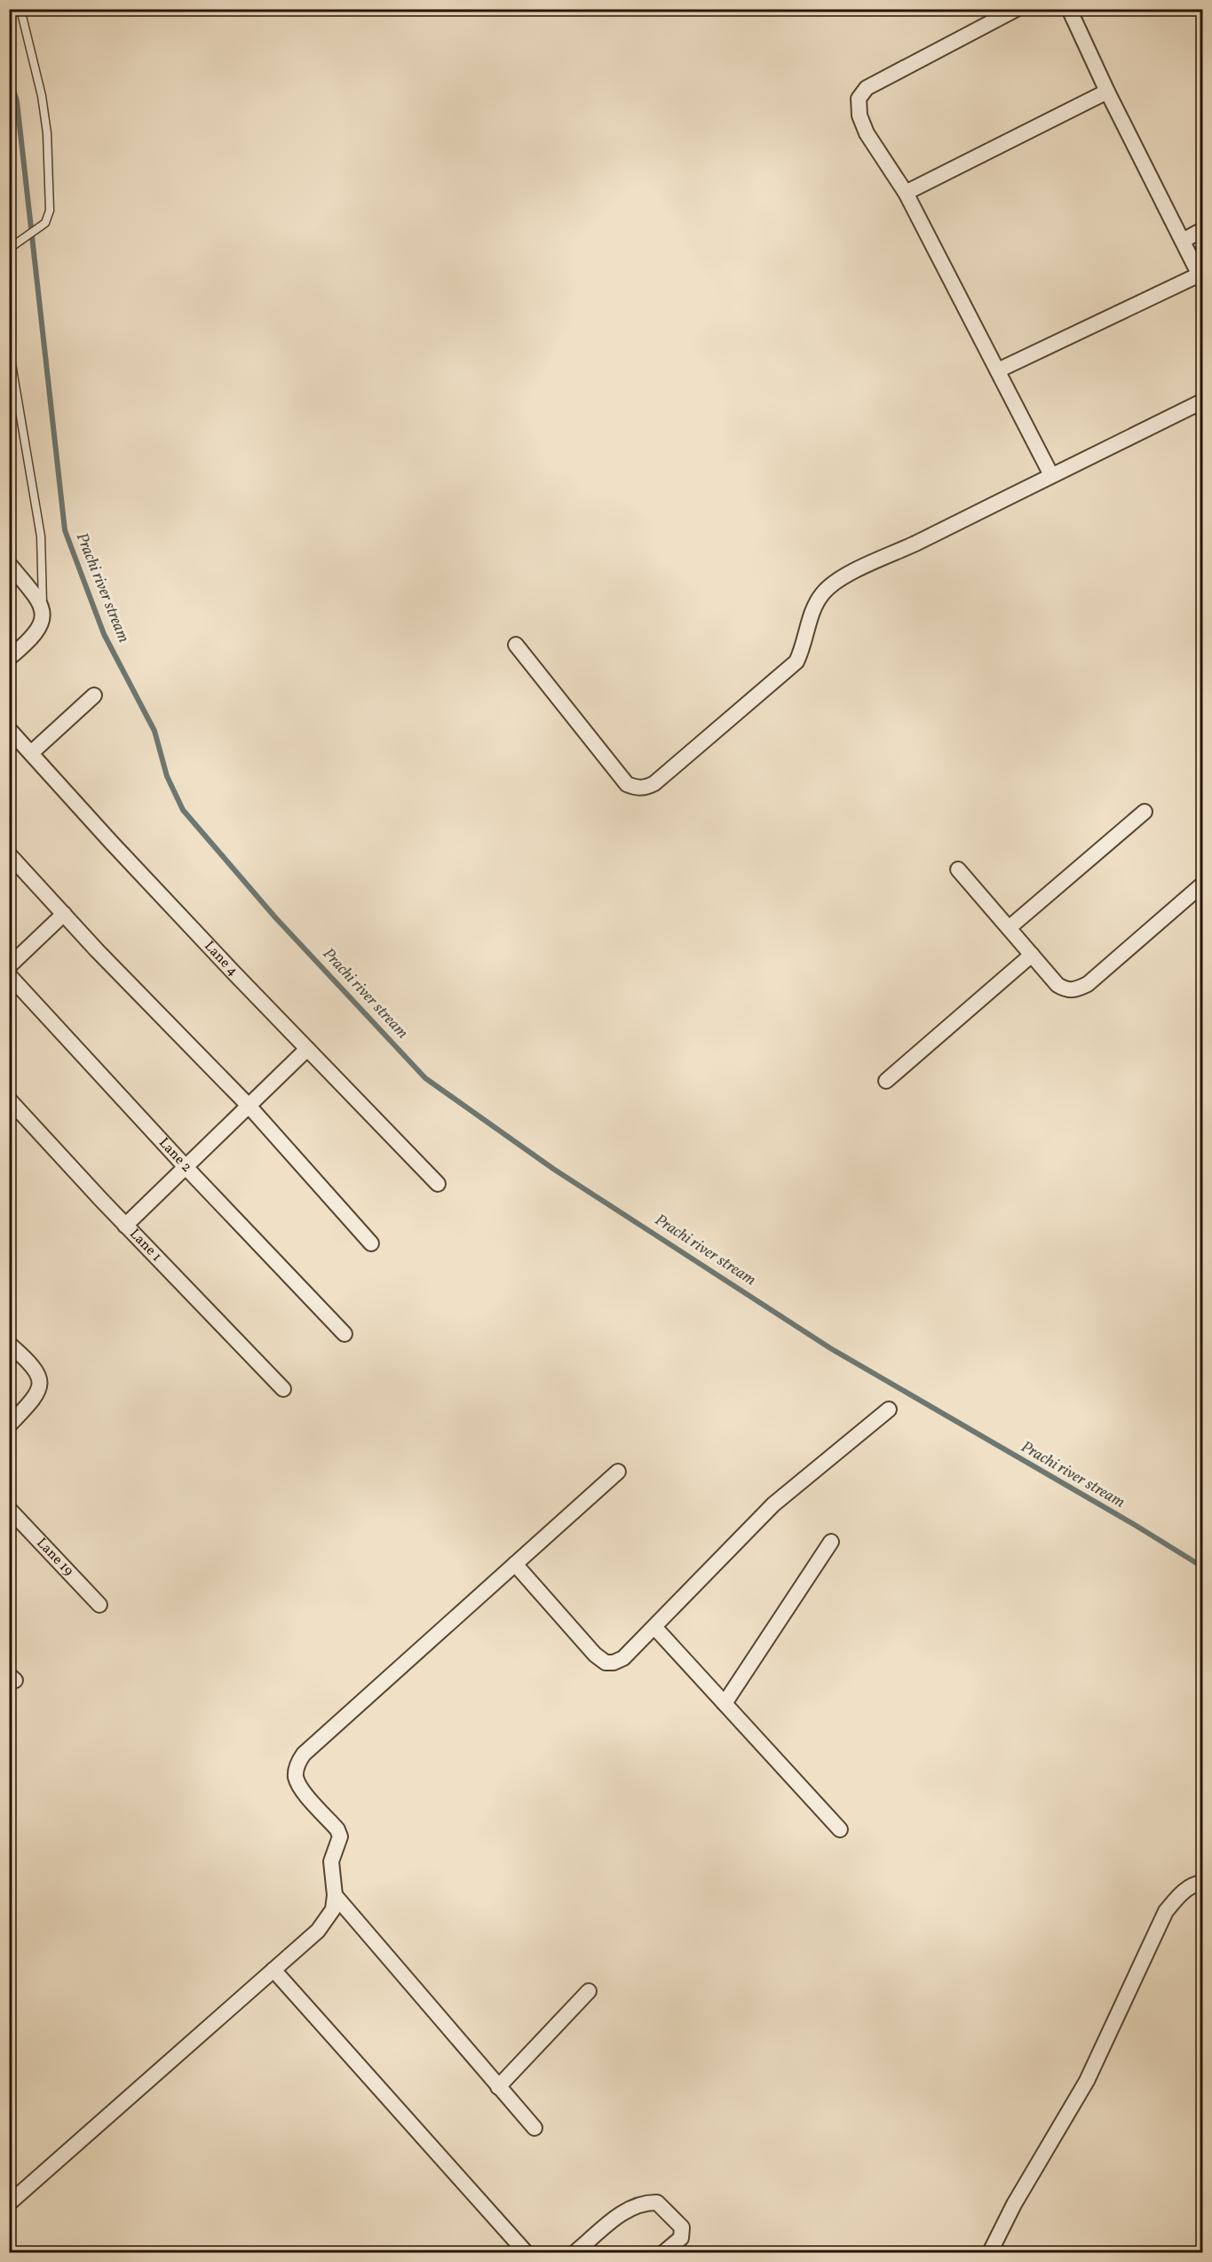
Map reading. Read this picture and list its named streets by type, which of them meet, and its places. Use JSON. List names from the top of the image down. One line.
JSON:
{"streets":{"street":["Lane 4","Lane 2","Lane 1","Lane 19"]},"water":["Prachi river stream"]}
